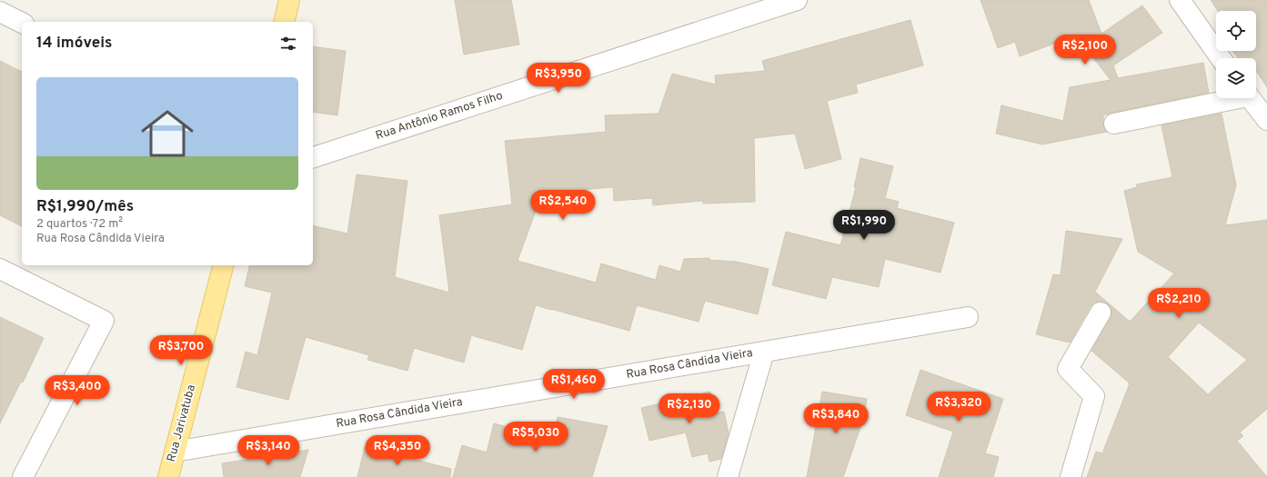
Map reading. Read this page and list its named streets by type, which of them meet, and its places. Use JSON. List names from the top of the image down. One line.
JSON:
{"streets":{"main road":["Rua Jarivatuba"],"street":["Rua Antônio Ramos Filho","Rua Rosa Cândida Vieira"]},"crossings":[["Rua Rosa Cândida Vieira","Rua Jarivatuba"]],"page":{"heading":"14 imóveis","price":["R$2,100","R$3,950","R$2,540","R$1,990","R$2,210","R$3,700","R$1,460","R$3,400","R$3,320","R$2,130","R$3,840","R$5,030","R$3,140","R$4,350"],"list":[{"name":"R$1,990/mês","note":"2 quartos · 72 m² · Rua Rosa Cândida Vieira"}]}}
